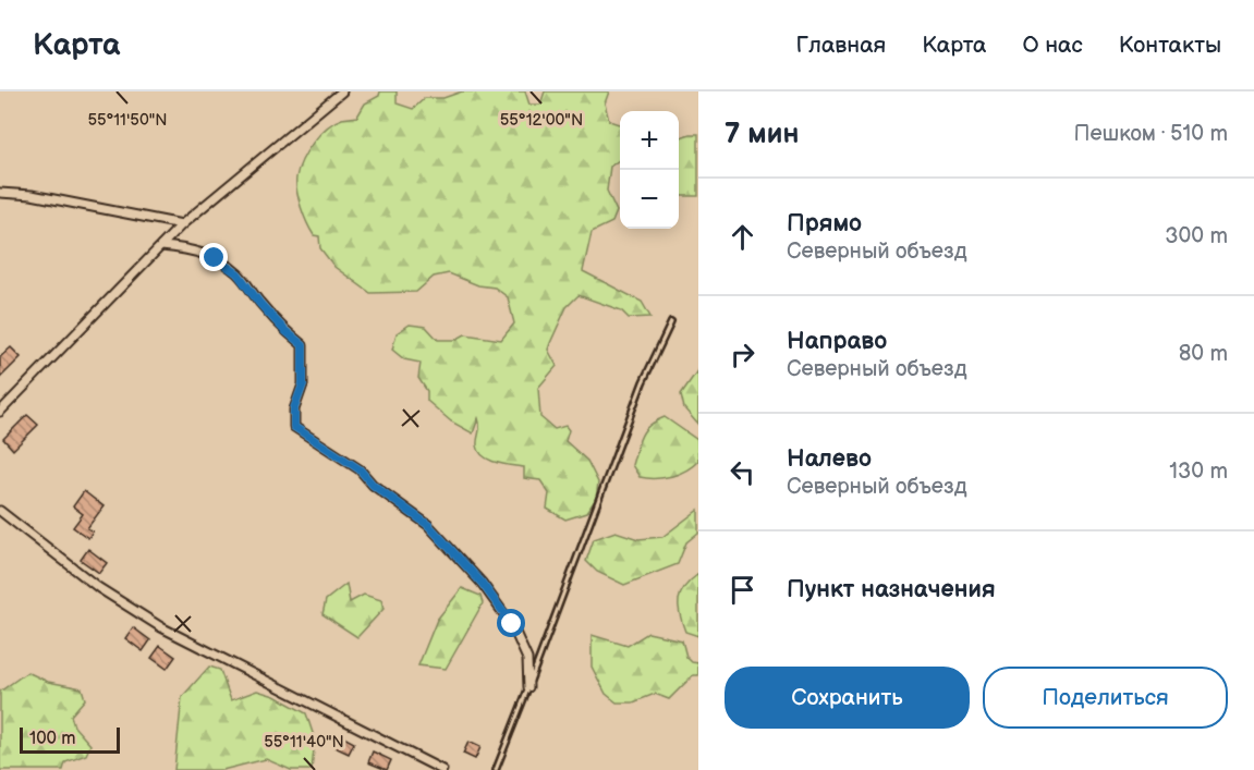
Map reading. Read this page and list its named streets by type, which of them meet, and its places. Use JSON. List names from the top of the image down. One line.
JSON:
{"scale_bar":"100 m","page":{"header":"Карта","nav":["Главная","Карта","О нас","Контакты"],"heading":["7 мин","Пешком · 510 m"],"map_buttons":["+","−"],"list":[["Прямо","Северный объезд","300 m"],["Направо","Северный объезд","80 m"],["Налево","Северный объезд","130 m"],"Пункт назначения"],"buttons":["Сохранить","Поделиться"],"scale":"100 m"},"coordinates":["55°11'50\"N","55°12'00\"N","55°11'40\"N"]}
